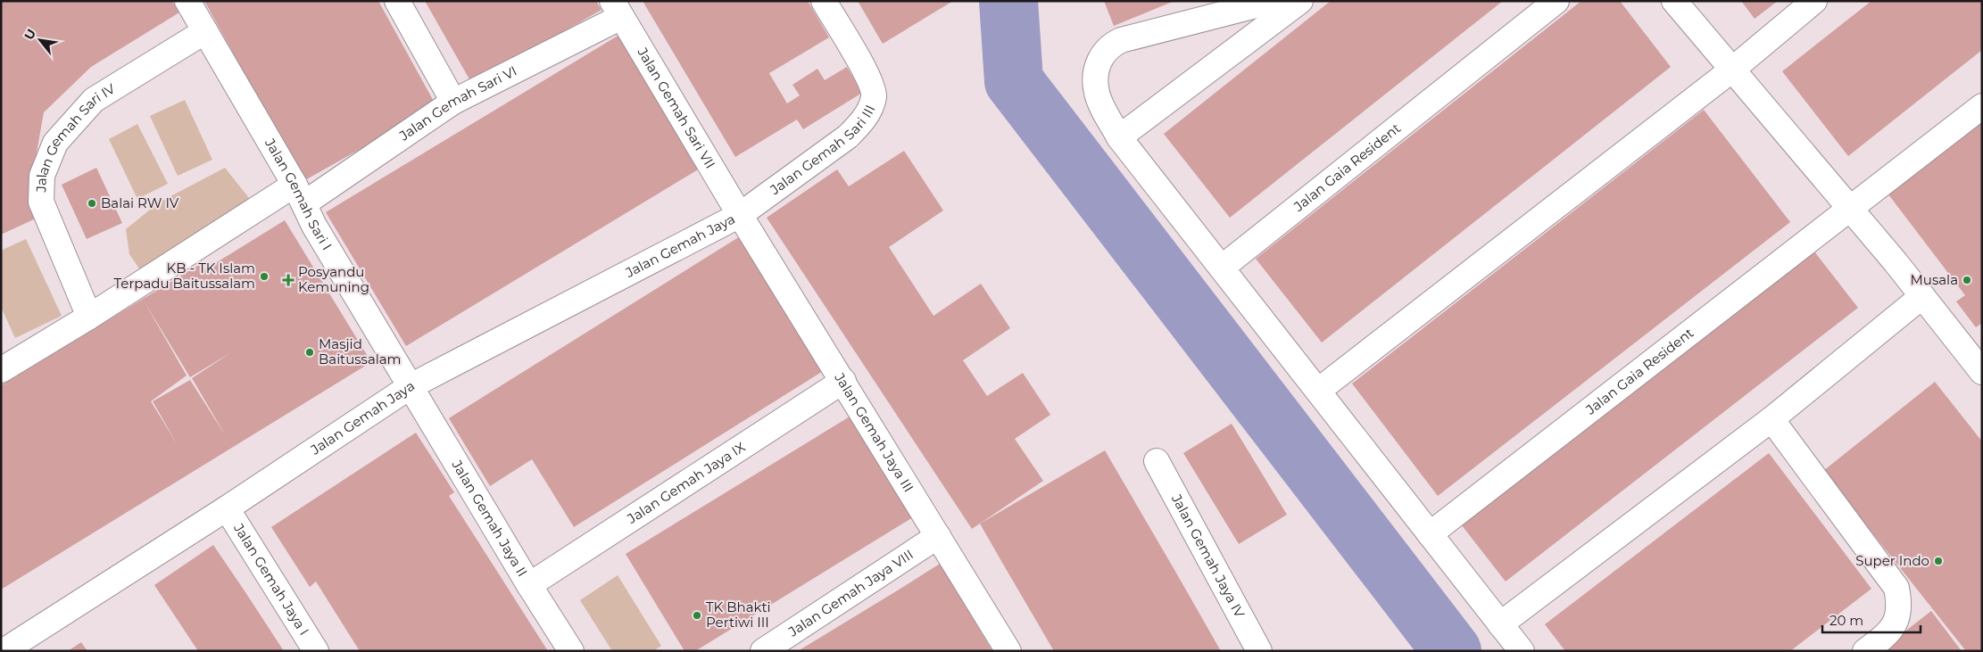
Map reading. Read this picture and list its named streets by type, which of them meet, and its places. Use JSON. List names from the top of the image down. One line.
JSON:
{"streets":{"street":["Jalan Gemah Sari VI","Jalan Gemah Sari VII","Jalan Gemah Sari IV","Jalan Gemah Sari III","Jalan Gaia Resident","Jalan Gemah Sari I","Jalan Gemah Jaya","Jalan Gemah Jaya III","Jalan Gemah Jaya IX","Jalan Gemah Jaya II","Jalan Gemah Jaya IV","Jalan Gemah Jaya I","Jalan Gemah Jaya VIII"]},"crossings":[["Jalan Gemah Sari VI","Jalan Gemah Sari VII"],["Jalan Gemah Sari VI","Jalan Gemah Sari IV"],["Jalan Gemah Sari VI","Jalan Gemah Sari I"],["Jalan Gemah Sari VII","Jalan Gemah Sari III"],["Jalan Gemah Sari VII","Jalan Gemah Jaya"],["Jalan Gemah Sari VII","Jalan Gemah Jaya III"],["Jalan Gemah Sari IV","Jalan Gemah Sari I"],["Jalan Gemah Sari III","Jalan Gemah Jaya"],["Jalan Gemah Sari III","Jalan Gemah Jaya III"],["Jalan Gemah Sari I","Jalan Gemah Jaya"],["Jalan Gemah Sari I","Jalan Gemah Jaya II"],["Jalan Gemah Jaya","Jalan Gemah Jaya III"],["Jalan Gemah Jaya","Jalan Gemah Jaya II"],["Jalan Gemah Jaya","Jalan Gemah Jaya I"],["Jalan Gemah Jaya III","Jalan Gemah Jaya IX"],["Jalan Gemah Jaya III","Jalan Gemah Jaya VIII"],["Jalan Gemah Jaya IX","Jalan Gemah Jaya II"]],"places":{"other":["Balai RW IV","KB - TK Islam Terpadu Baitussalam","Musala","Masjid Baitussalam","Super Indo","TK Bhakti Pertiwi III"],"health":["Posyandu Kemuning"]},"scale_bar":"20 m","north":"top left"}
